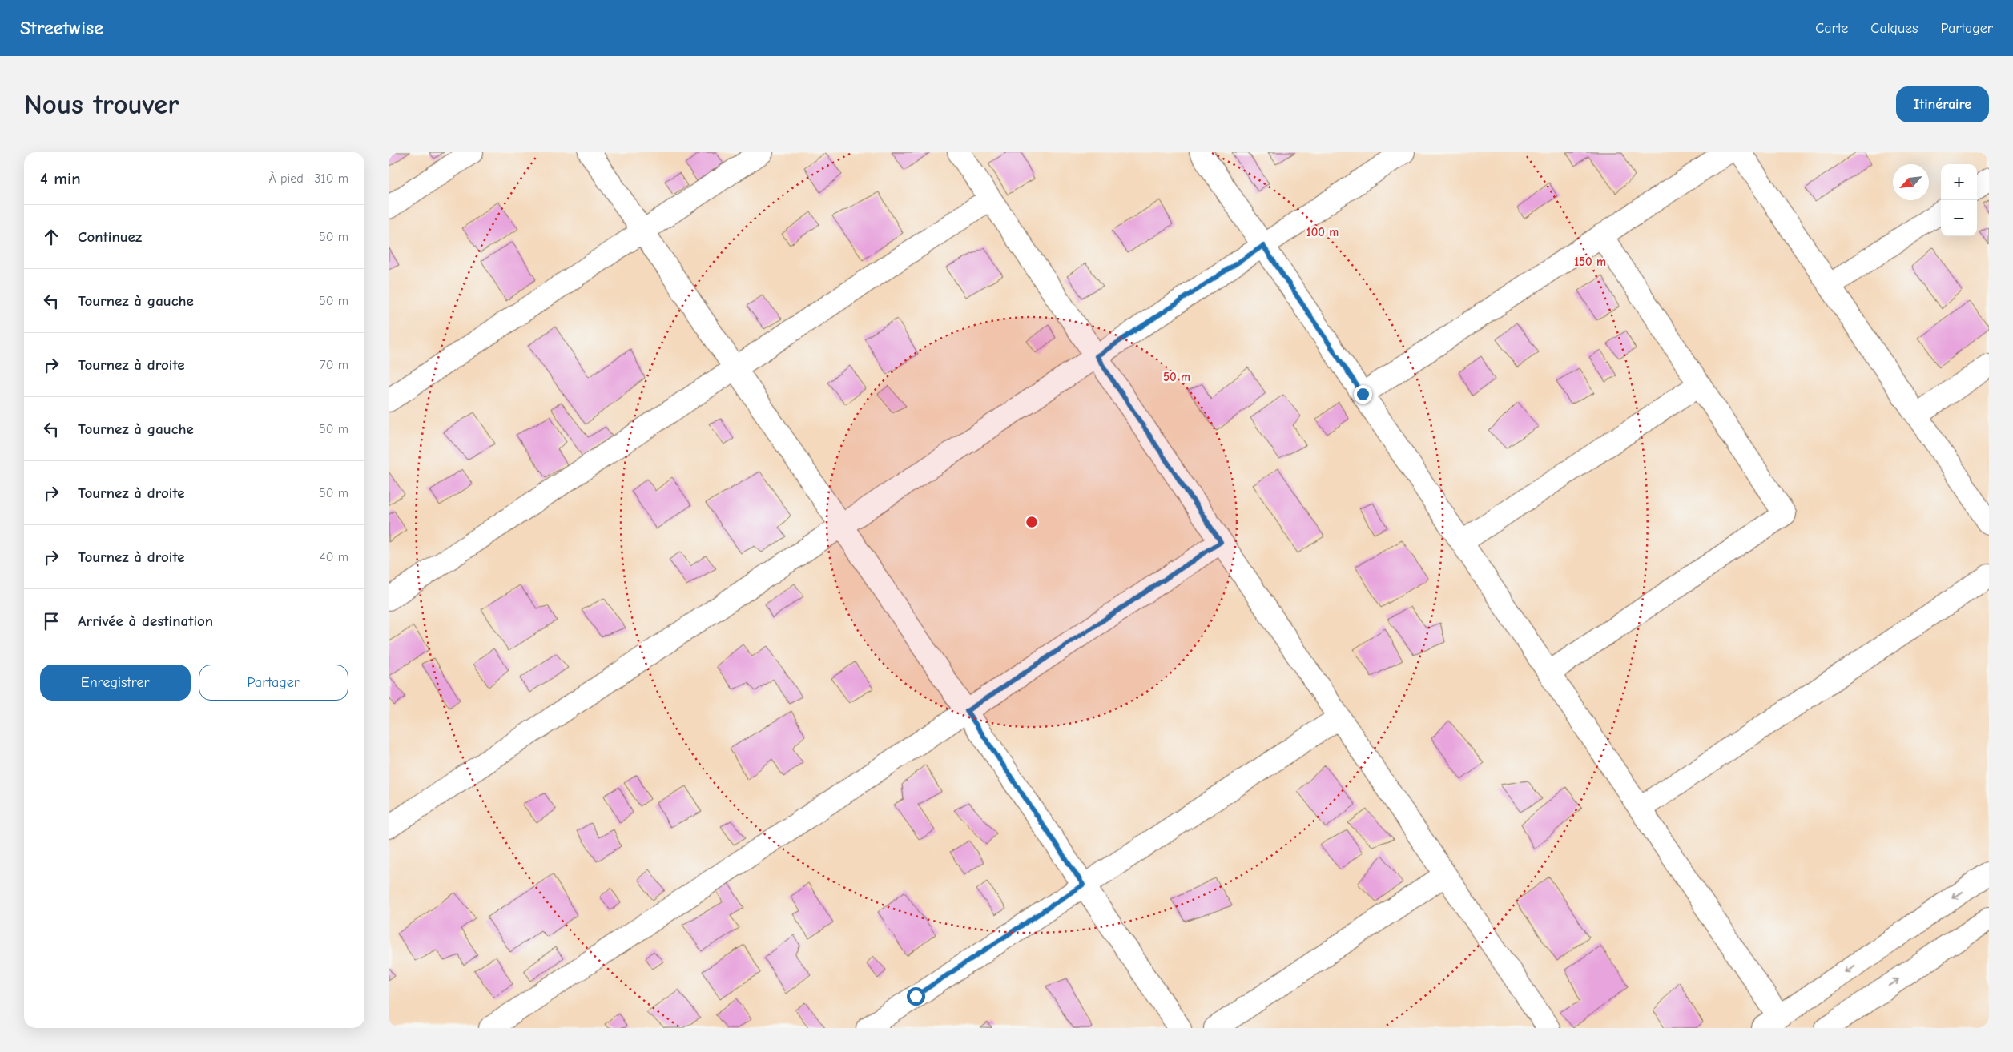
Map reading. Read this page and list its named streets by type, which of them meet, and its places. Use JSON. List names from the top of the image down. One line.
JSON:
{"north":"bottom left","page":{"header":"Streetwise","nav":["Carte","Calques","Partager"],"buttons":["Itinéraire",["Enregistrer","Partager"]],"title":"Nous trouver","heading":["4 min","À pied · 310 m"],"map_buttons":["+","−"],"list":[["Continuez","50 m"],["Tournez à gauche","50 m"],["Tournez à droite","70 m"],["Tournez à gauche","50 m"],["Tournez à droite","50 m"],["Tournez à droite","40 m"],"Arrivée à destination"]},"rings":["100 m","150 m","50 m"]}
